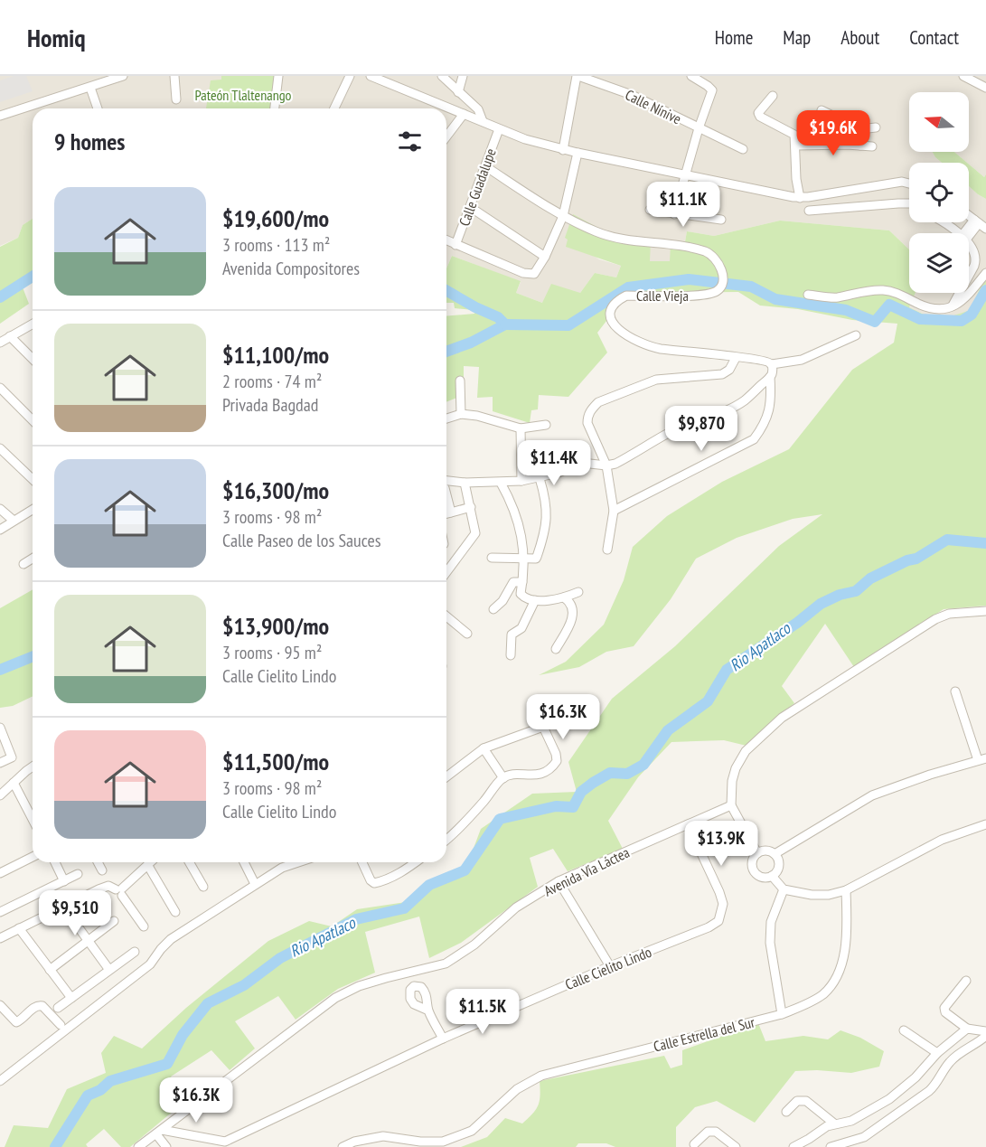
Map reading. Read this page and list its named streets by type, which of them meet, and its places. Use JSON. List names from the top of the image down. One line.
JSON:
{"streets":{"street":["Calle Nínive","Calle Guadalupe","Calle Vieja","Avenida Vía Láctea","Calle Cielito Lindo","Calle Estrella del Sur"]},"crossings":[["Calle Guadalupe","Calle Vieja"],["Avenida Vía Láctea","Calle Cielito Lindo"]],"water":["Rio Apatlaco"],"parks":["Pateón Tlaltenango"],"north":"left","page":{"header":"Homiq","nav":["Home","Map","About","Contact"],"heading":"9 homes","price":["$19.6K","$11.1K","$9,870","$11.4K","$16.3K","$13.9K","$9,510","$11.5K","$16.3K"],"list":[{"name":"$19,600/mo","note":"3 rooms · 113 m² · Avenida Compositores"},{"name":"$11,100/mo","note":"2 rooms · 74 m² · Privada Bagdad"},{"name":"$16,300/mo","note":"3 rooms · 98 m² · Calle Paseo de los Sauces"},{"name":"$13,900/mo","note":"3 rooms · 95 m² · Calle Cielito Lindo"},{"name":"$11,500/mo","note":"3 rooms · 98 m² · Calle Cielito Lindo"}]}}
